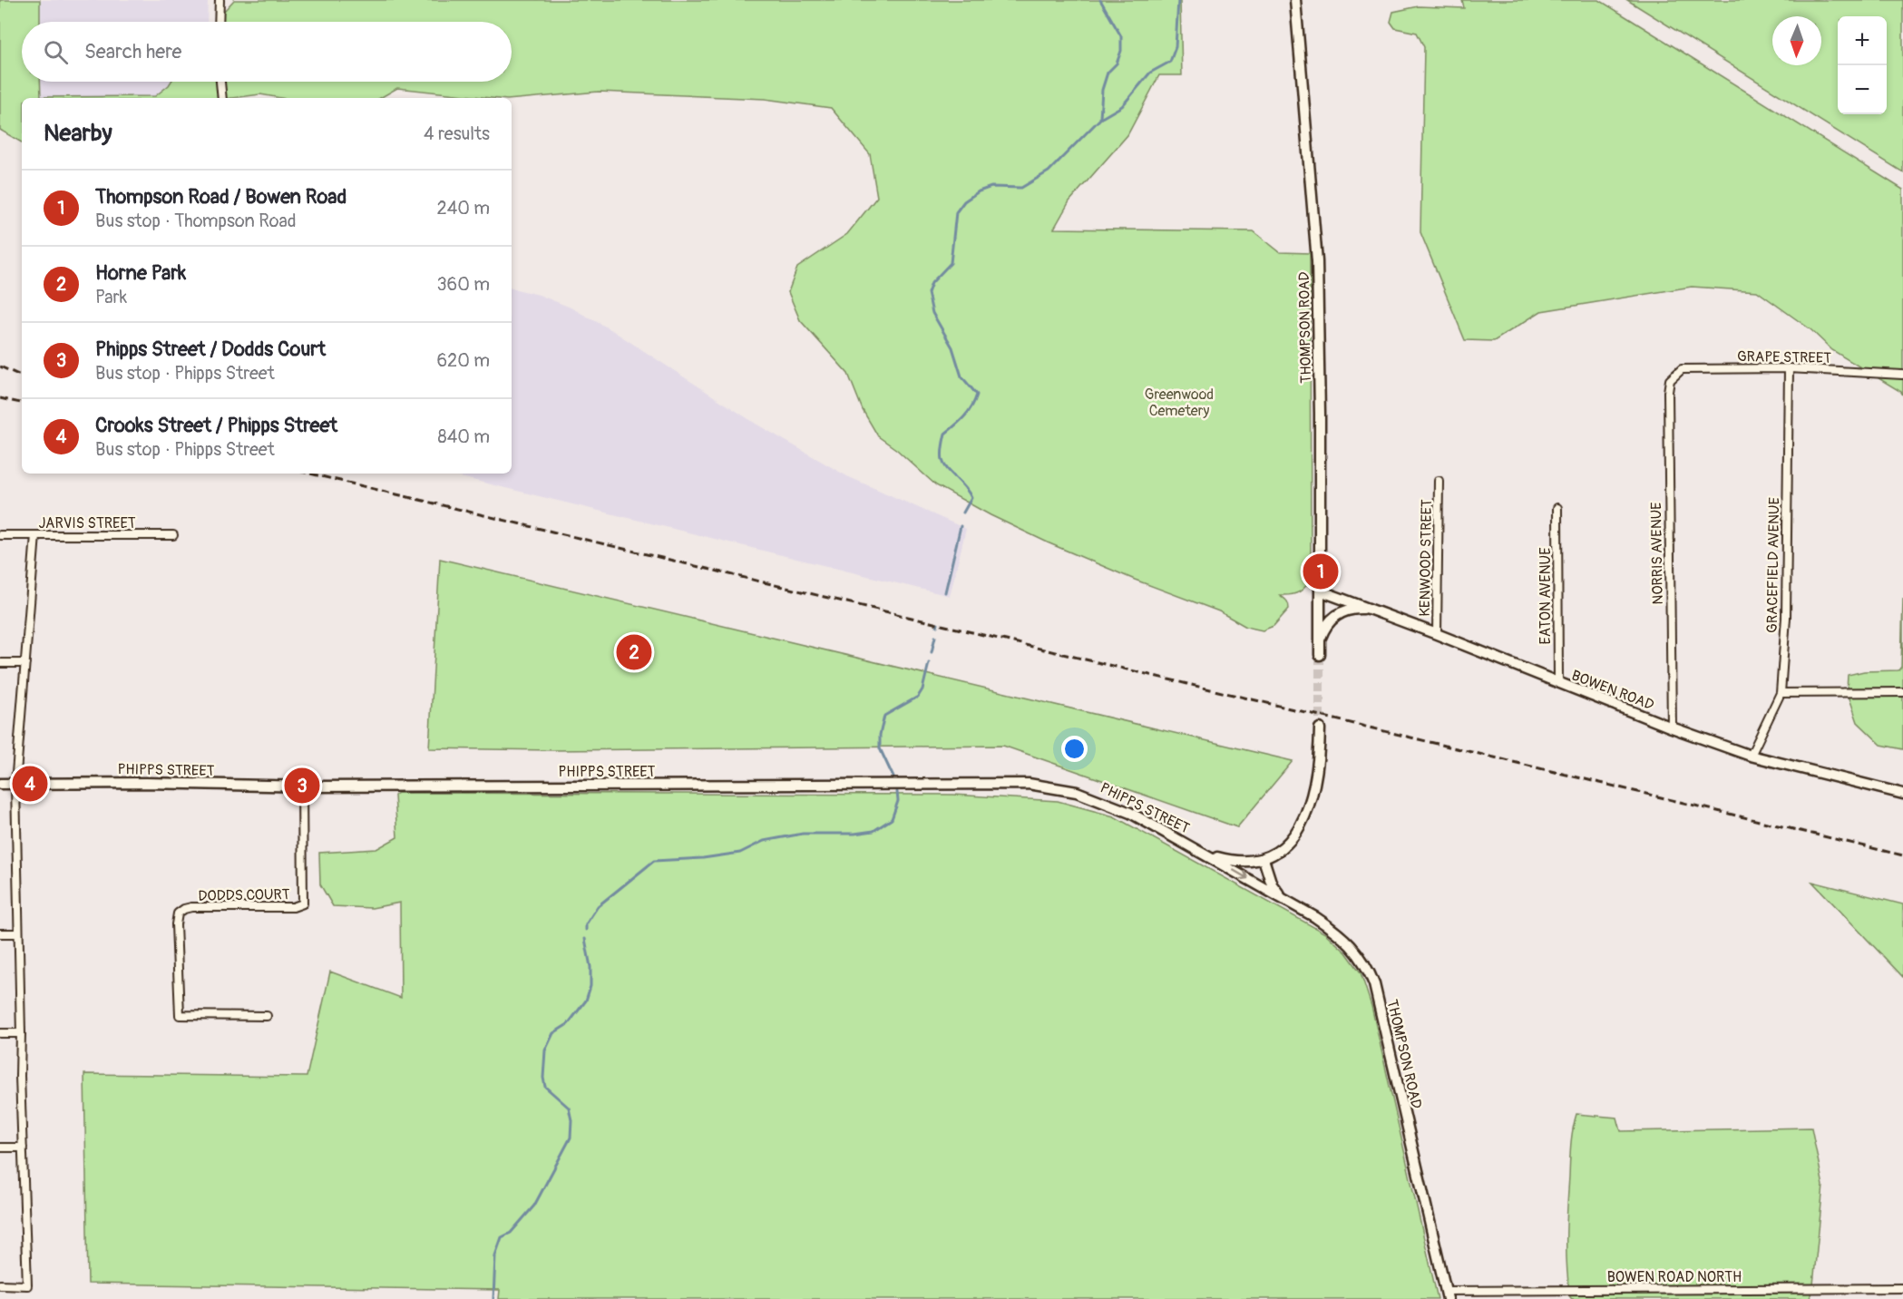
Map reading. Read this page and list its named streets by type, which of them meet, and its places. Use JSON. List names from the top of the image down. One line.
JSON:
{"streets":{"main road":["THOMPSON ROAD","BOWEN ROAD","PHIPPS STREET"],"street":["GRAPE STREET","JARVIS STREET","NORRIS AVENUE","KENWOOD STREET","GRACEFIELD AVENUE","EATON AVENUE","DODDS COURT","BOWEN ROAD NORTH"]},"crossings":[["THOMPSON ROAD","BOWEN ROAD"],["THOMPSON ROAD","BOWEN ROAD NORTH"],["GRAPE STREET","NORRIS AVENUE"],["GRAPE STREET","GRACEFIELD AVENUE"],["NORRIS AVENUE","BOWEN ROAD"],["KENWOOD STREET","BOWEN ROAD"],["GRACEFIELD AVENUE","BOWEN ROAD"],["EATON AVENUE","BOWEN ROAD"],["PHIPPS STREET","DODDS COURT"]],"parks":["Greenwood Cemetery"],"north":"bottom","page":{"map_buttons":["+","−"],"search":"Search here","heading":["Nearby","4 results"],"list":[{"mark":"1","name":"Thompson Road / Bowen Road","note":"Bus stop · Thompson Road","value":"240 m"},{"mark":"2","name":"Horne Park","note":"Park","value":"360 m"},{"mark":"3","name":"Phipps Street / Dodds Court","note":"Bus stop · Phipps Street","value":"620 m"},{"mark":"4","name":"Crooks Street / Phipps Street","note":"Bus stop · Phipps Street","value":"840 m"}],"pins":["1","2","4","3"]}}
